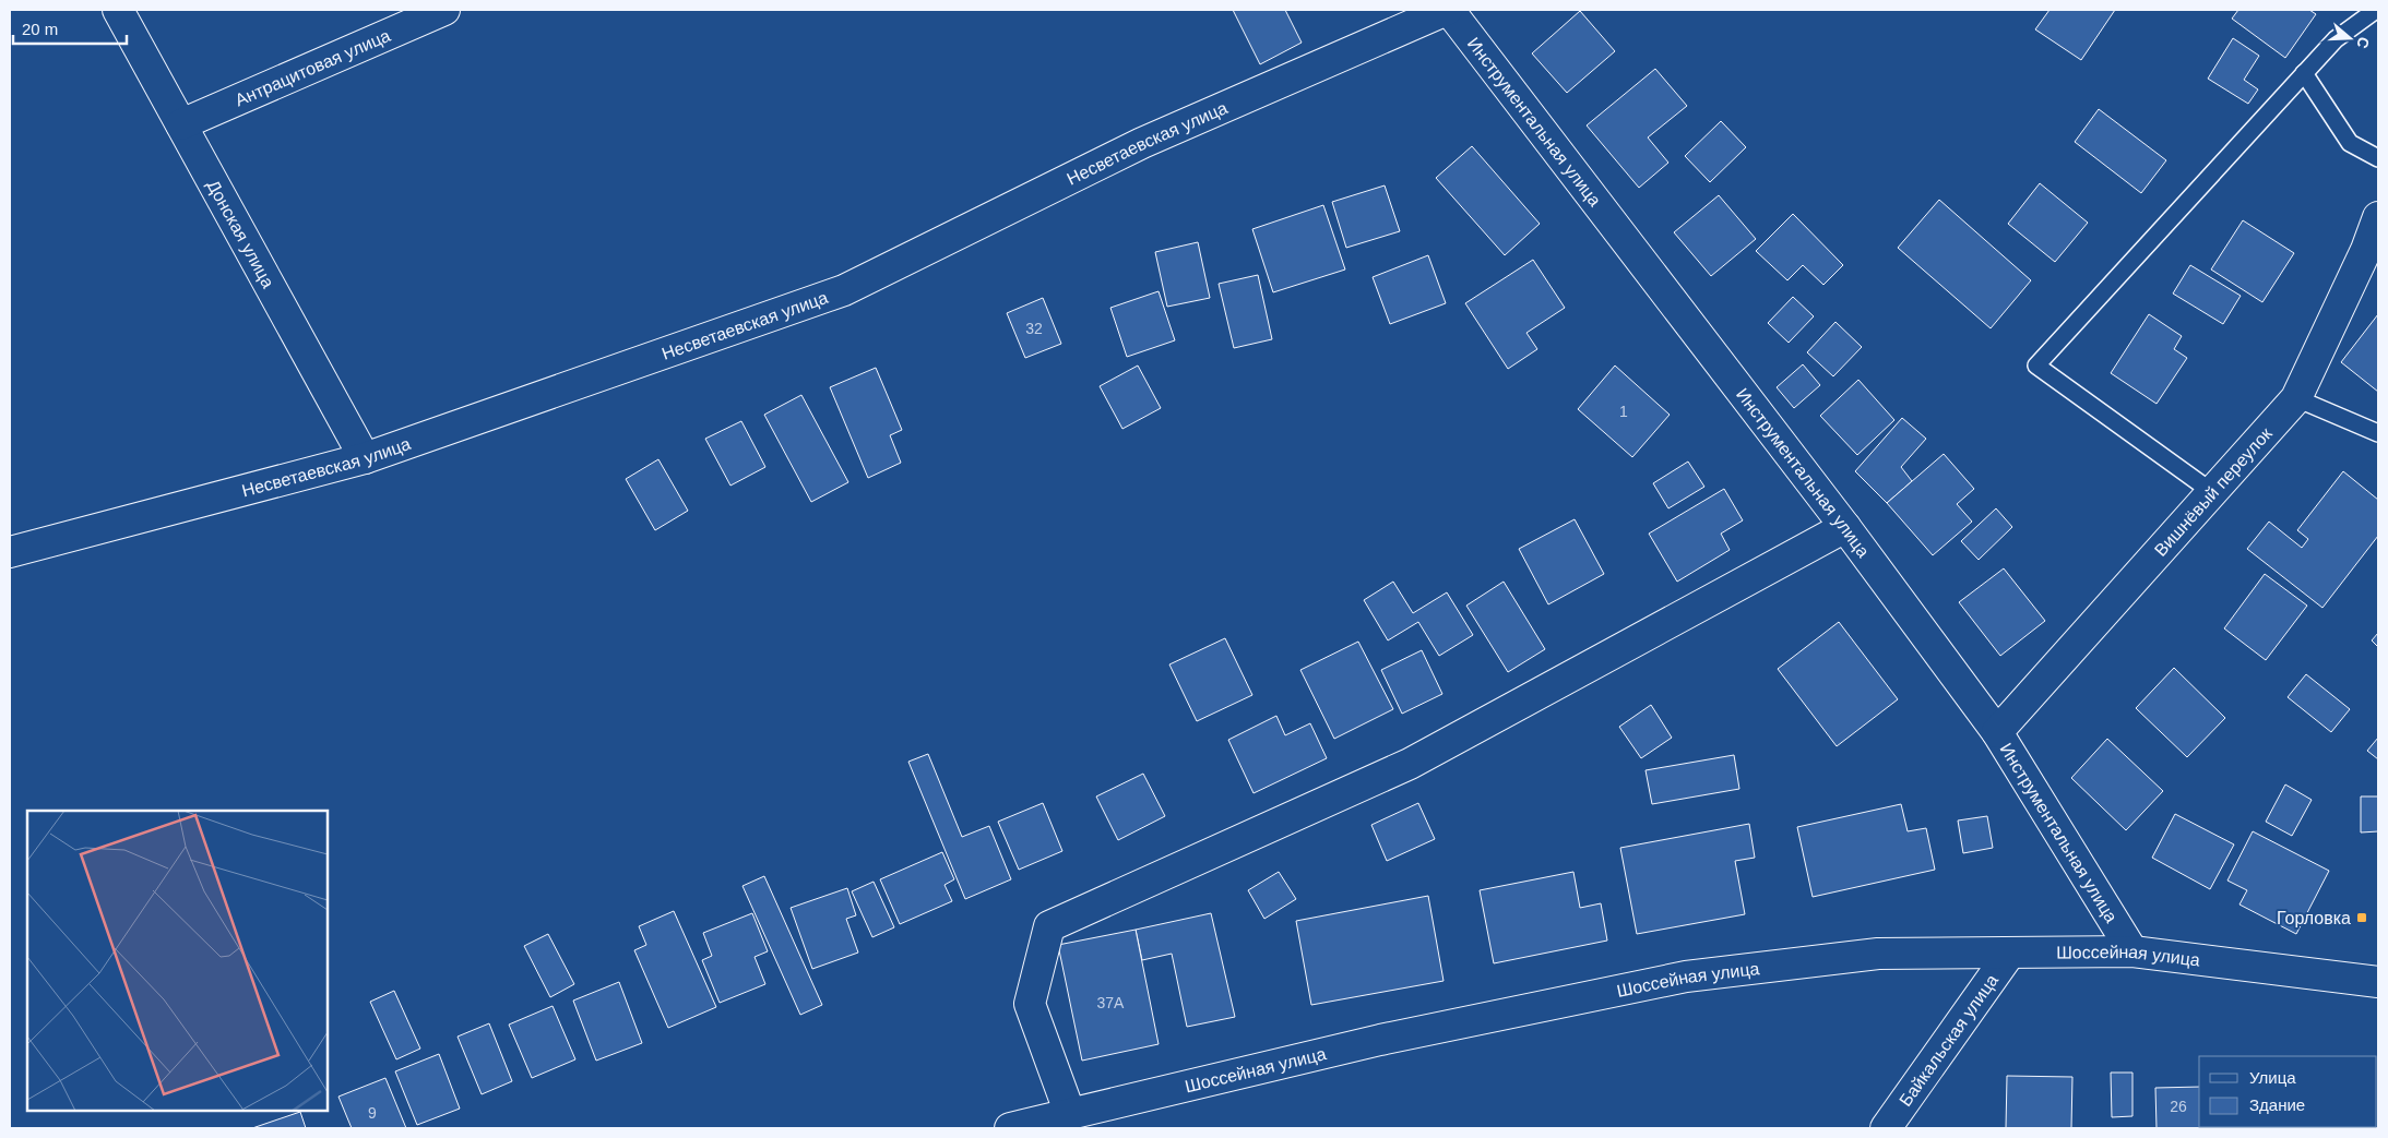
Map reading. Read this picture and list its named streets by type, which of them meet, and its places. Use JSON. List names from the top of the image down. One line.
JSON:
{"streets":{"street":["Антрацитовая улица","Инструментальная улица","Несветаевская улица","Донская улица","Вишнёвый переулок","Шоссейная улица","Байкальская улица"]},"crossings":[["Антрацитовая улица","Донская улица"],["Инструментальная улица","Несветаевская улица"],["Инструментальная улица","Вишнёвый переулок"],["Инструментальная улица","Шоссейная улица"],["Несветаевская улица","Донская улица"],["Шоссейная улица","Байкальская улица"]],"places":{"transit":["Горловка"]},"house_numbers":["32","1","37А","26","9"],"legend":["Улица","Здание"],"scale_bar":"20 m","north":"right"}
